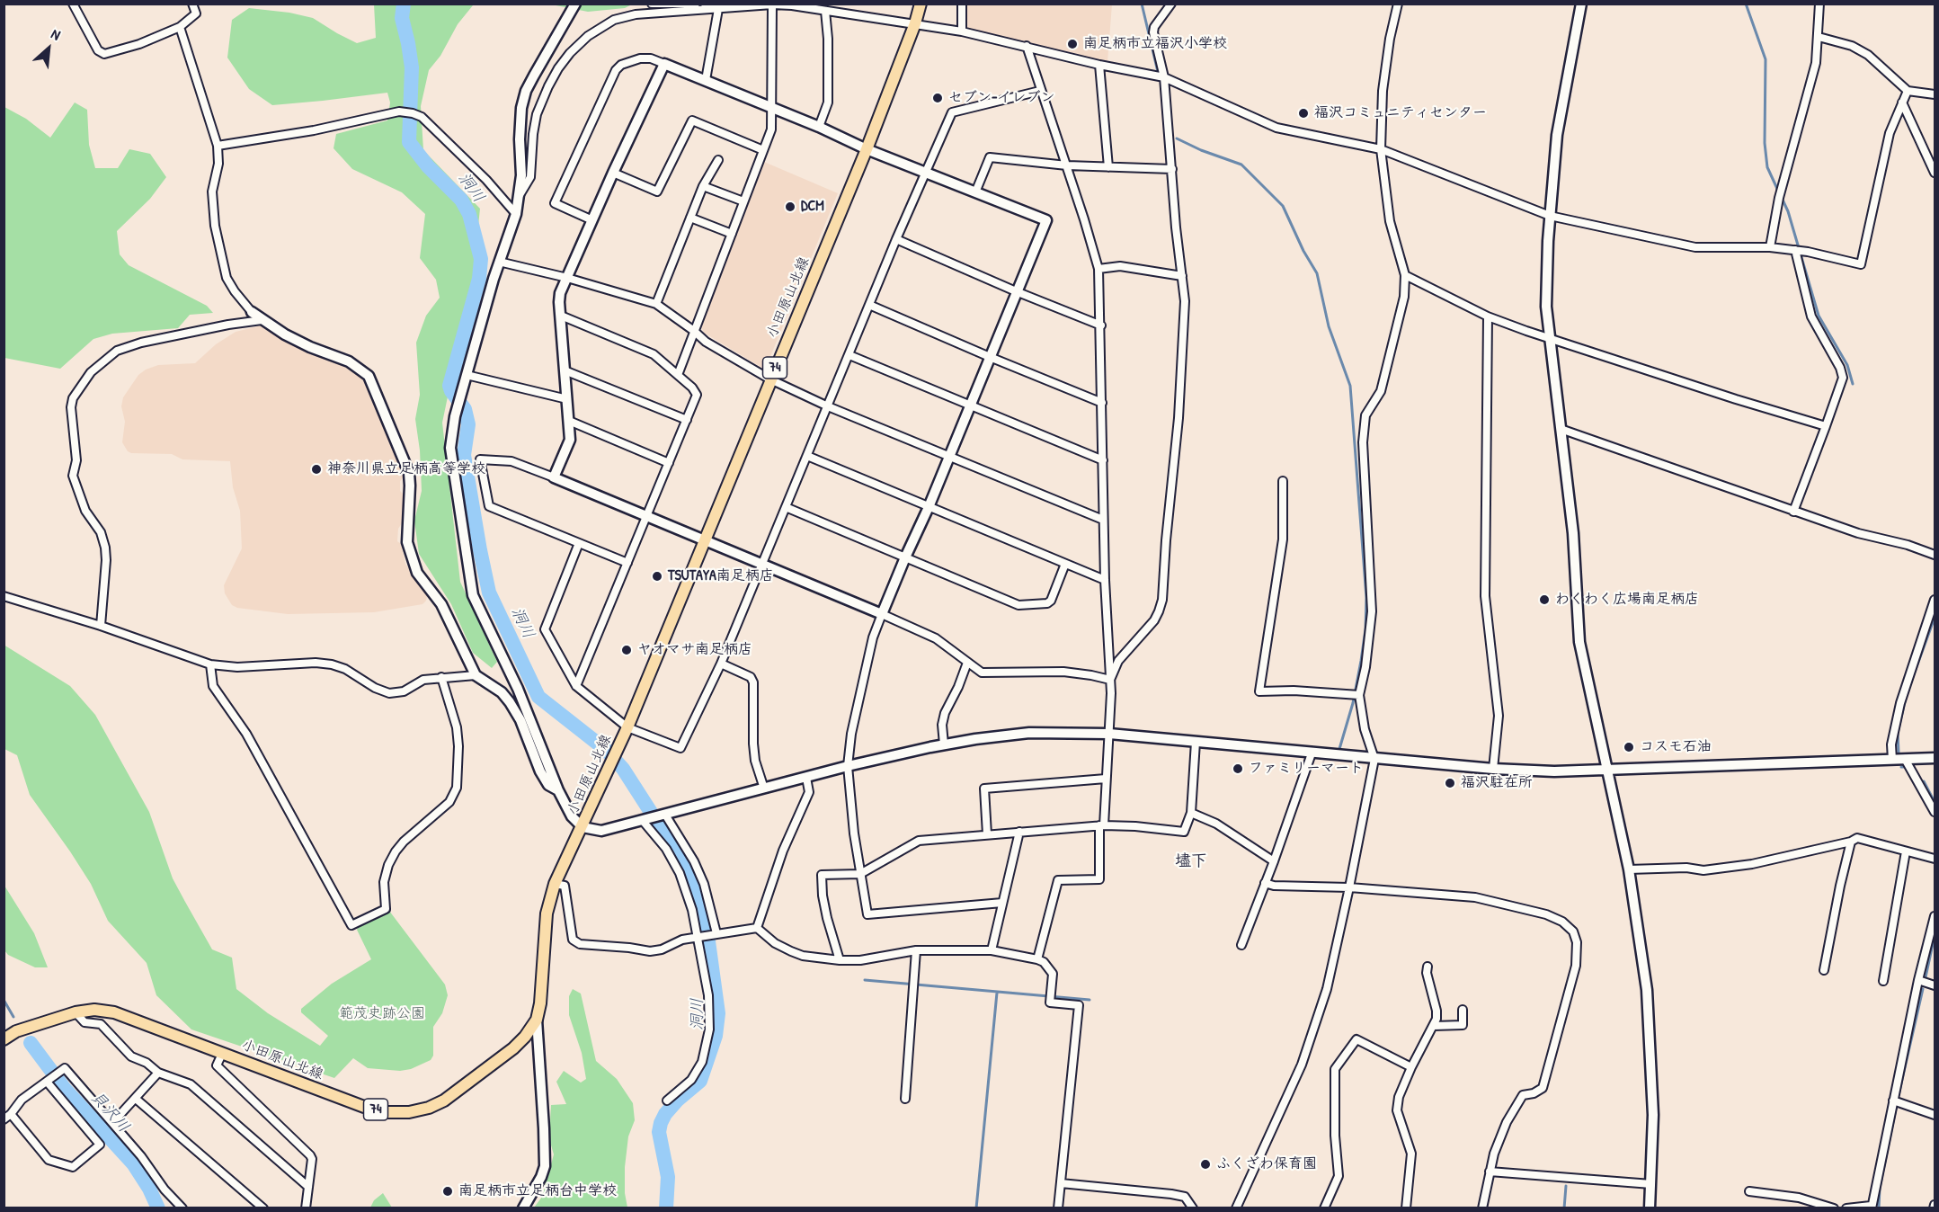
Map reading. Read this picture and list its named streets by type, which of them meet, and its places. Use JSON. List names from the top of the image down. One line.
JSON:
{"streets":{"main road":["小田原山北線","74"]},"districts":["壗下"],"water":["洞川","貝沢川"],"parks":["範茂史跡公園"],"places":["南足柄市立福沢小学校","セブン-イレブン","福沢コミュニティセンター","DCM","神奈川県立足柄高等学校","TSUTAYA南足柄店","わくわく広場南足柄店","ヤオマサ南足柄店","コスモ石油","ファミリーマート","福沢駐在所","ふくざわ保育園","南足柄市立足柄台中学校"],"north":"top right"}
